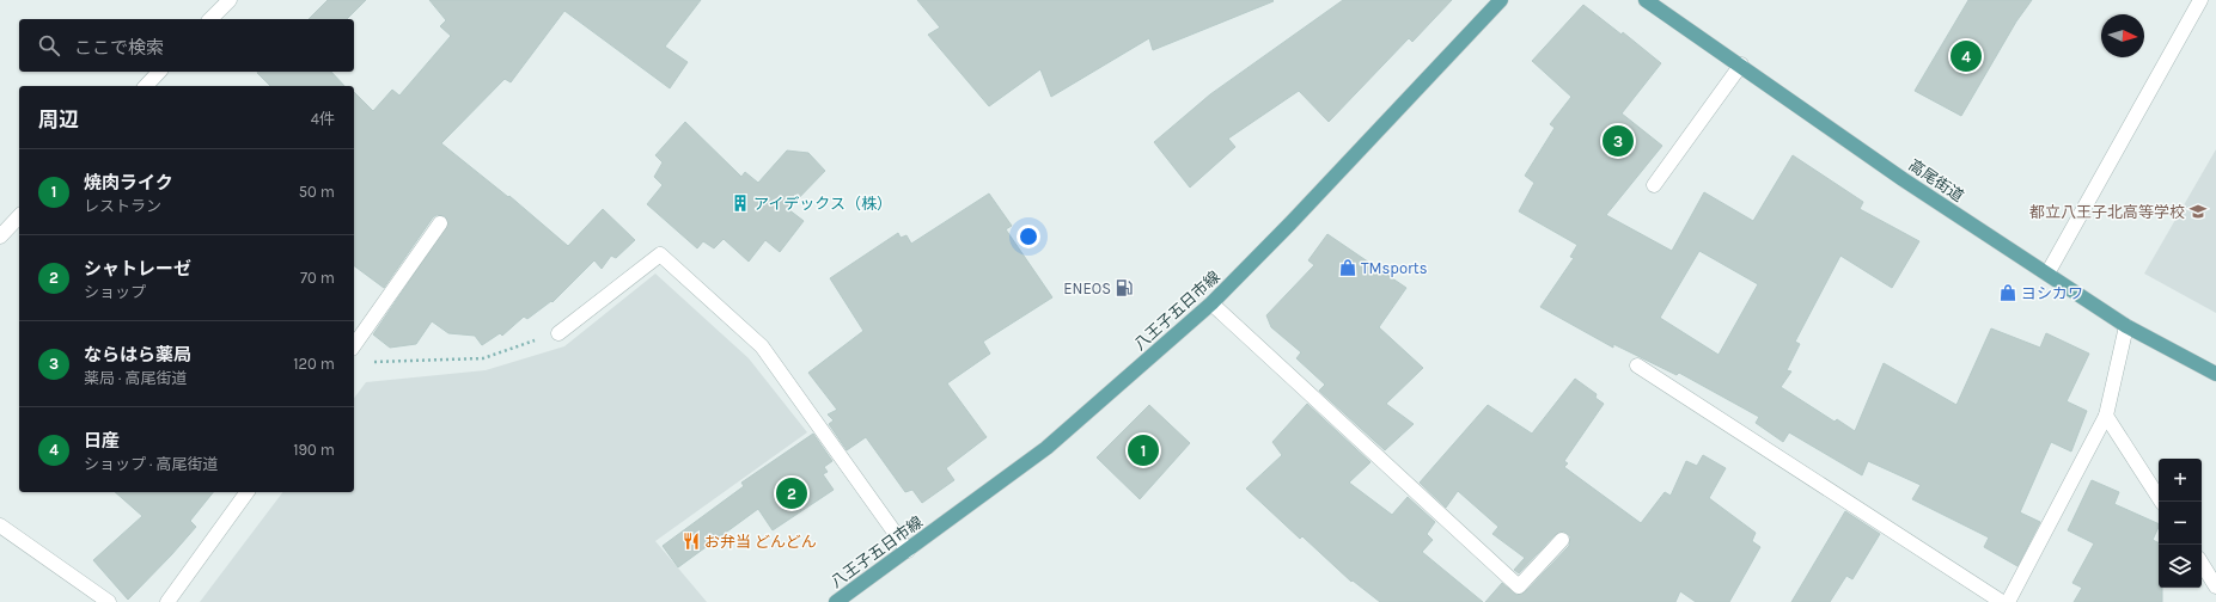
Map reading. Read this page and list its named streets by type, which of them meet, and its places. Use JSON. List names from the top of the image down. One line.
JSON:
{"streets":{"main road":["高尾街道","八王子五日市線"]},"places":{"building":["アイデックス（株）"],"school or university":["都立八王子北高等学校"],"shop":["TMsports","ヨシカワ"],"fuel station":["ENEOS"],"restaurant":["お弁当 どんどん"]},"north":"right","page":{"search":"ここで検索","pins":["4","3","1","2"],"heading":["周辺","4件"],"list":[{"mark":"1","name":"焼肉ライク","note":"レストラン","value":"50 m"},{"mark":"2","name":"シャトレーゼ","note":"ショップ","value":"70 m"},{"mark":"3","name":"ならはら薬局","note":"薬局 · 高尾街道","value":"120 m"},{"mark":"4","name":"日産","note":"ショップ · 高尾街道","value":"190 m"}],"map_buttons":["+","−"]}}
